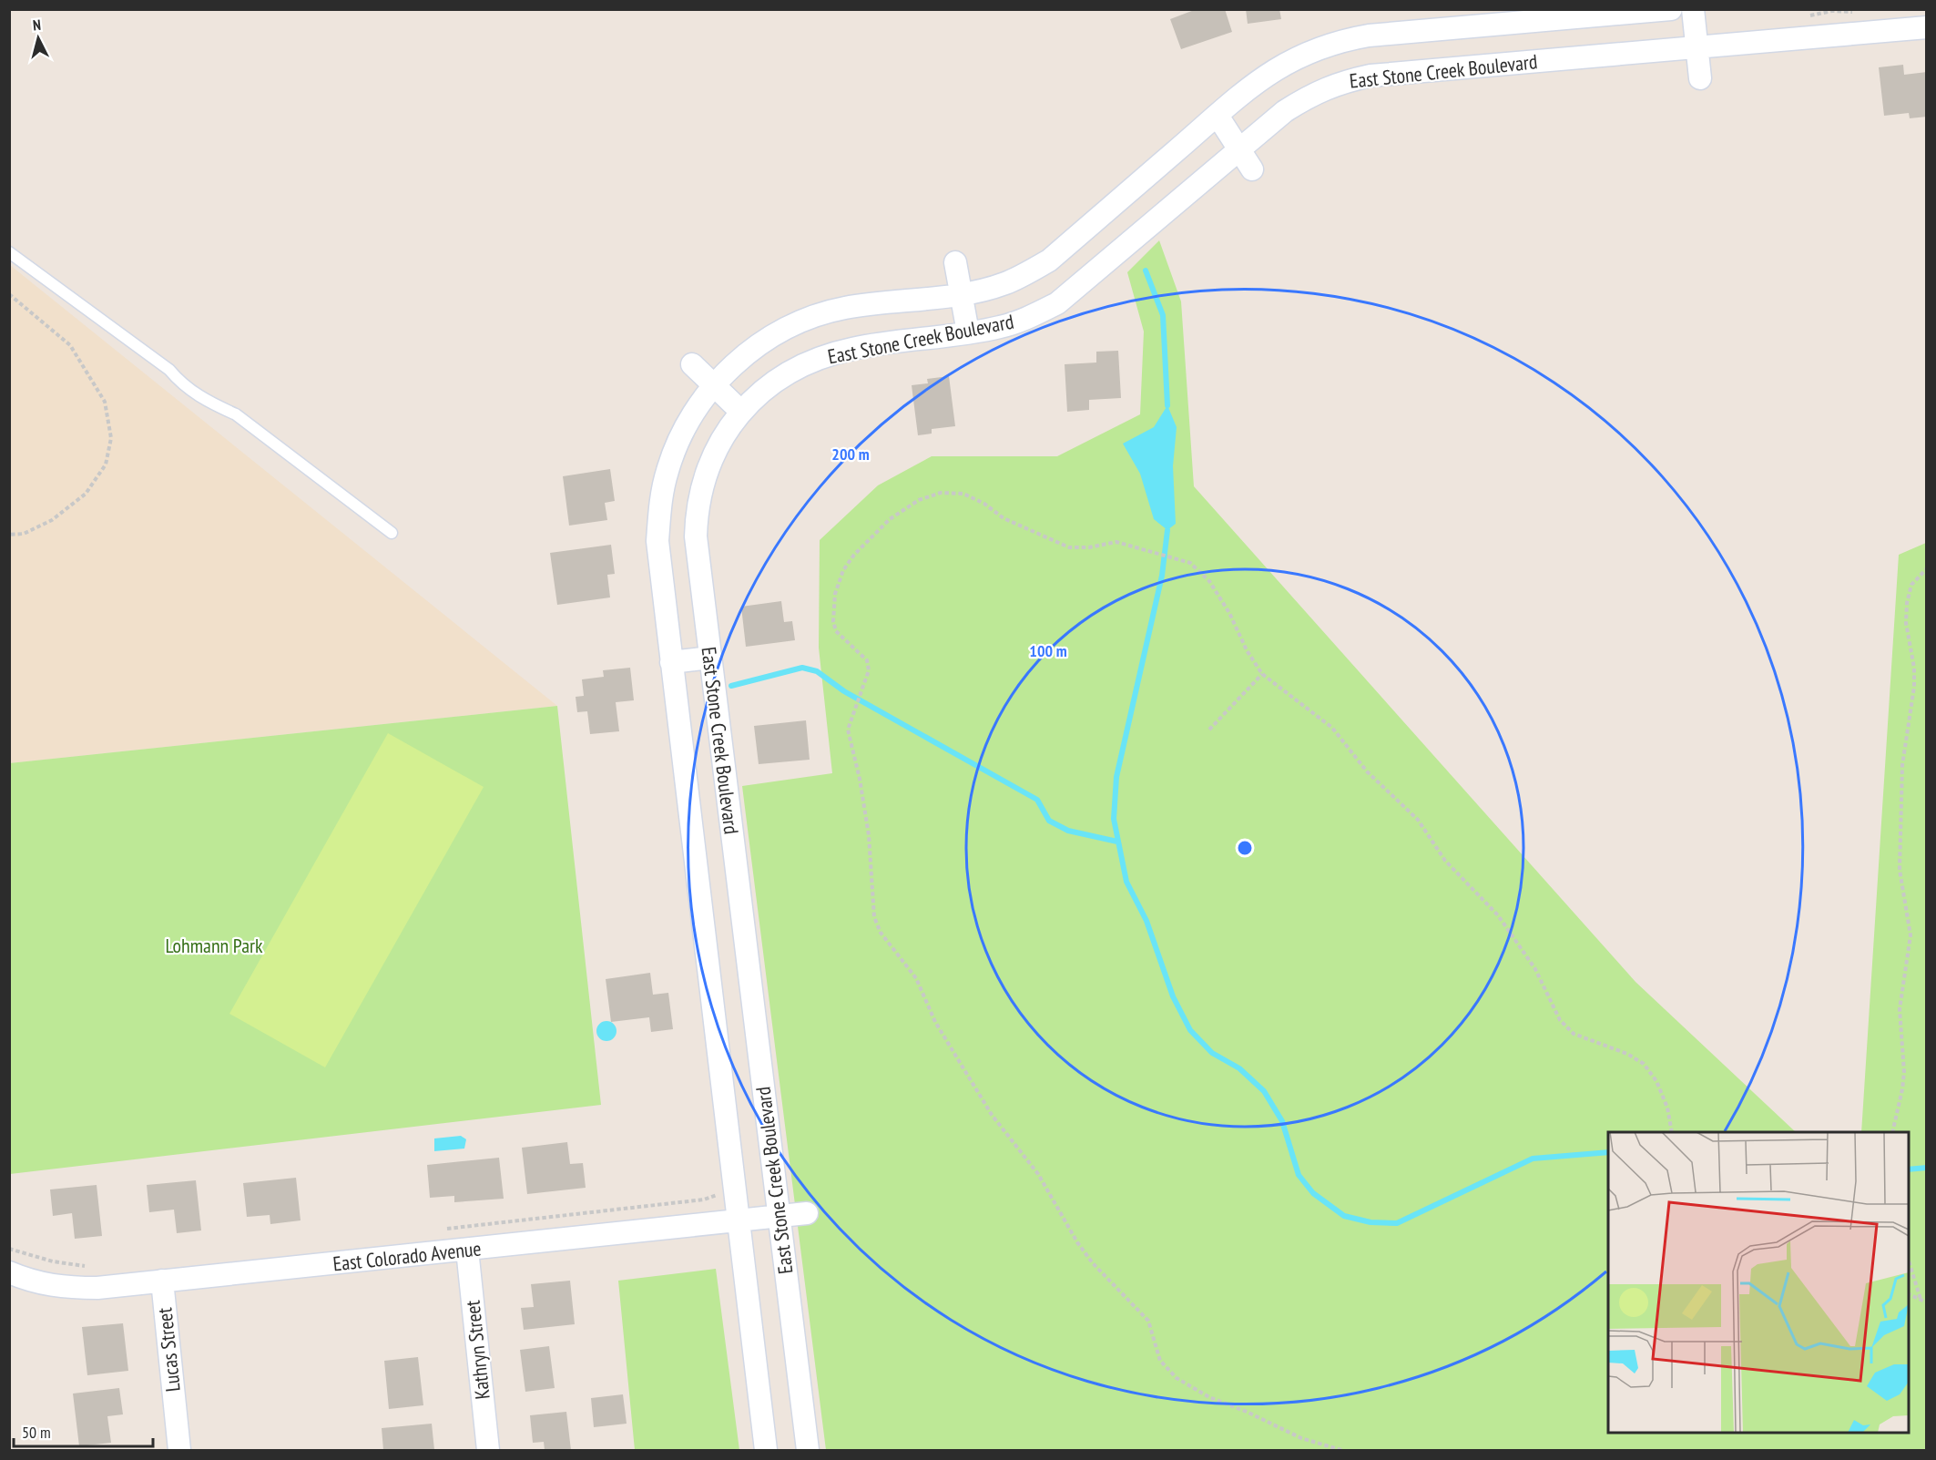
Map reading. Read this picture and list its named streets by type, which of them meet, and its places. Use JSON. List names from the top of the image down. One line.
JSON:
{"streets":{"street":["East Stone Creek Boulevard","East Colorado Avenue","Lucas Street","Kathryn Street"]},"crossings":[["East Stone Creek Boulevard","East Colorado Avenue"],["East Colorado Avenue","Lucas Street"],["East Colorado Avenue","Kathryn Street"]],"parks":["Lohmann Park"],"scale_bar":"50 m","north":"top","rings":["200 m","100 m"]}
